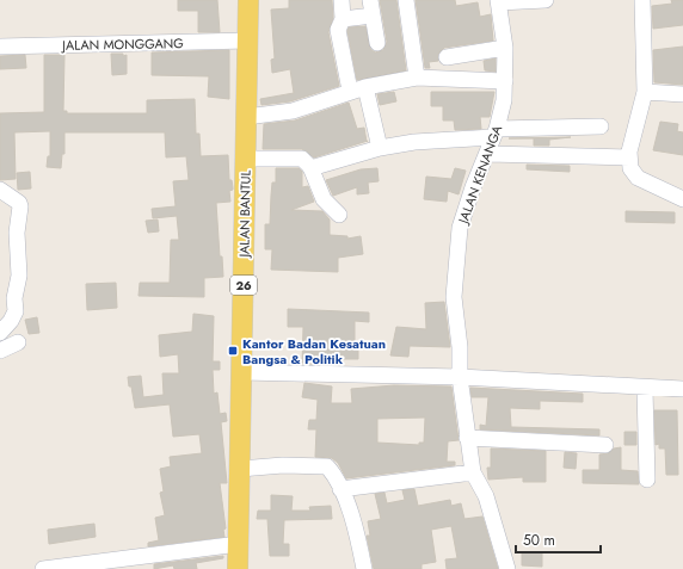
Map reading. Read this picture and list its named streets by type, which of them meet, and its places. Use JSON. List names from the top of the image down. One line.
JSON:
{"streets":{"main road":["JALAN BANTUL","26"],"street":["JALAN MONGGANG","JALAN KENANGA"]},"crossings":[["JALAN MONGGANG","JALAN BANTUL"]],"places":{"transit":["Kantor Badan Kesatuan Bangsa & Politik"]},"scale_bar":"50 m"}
